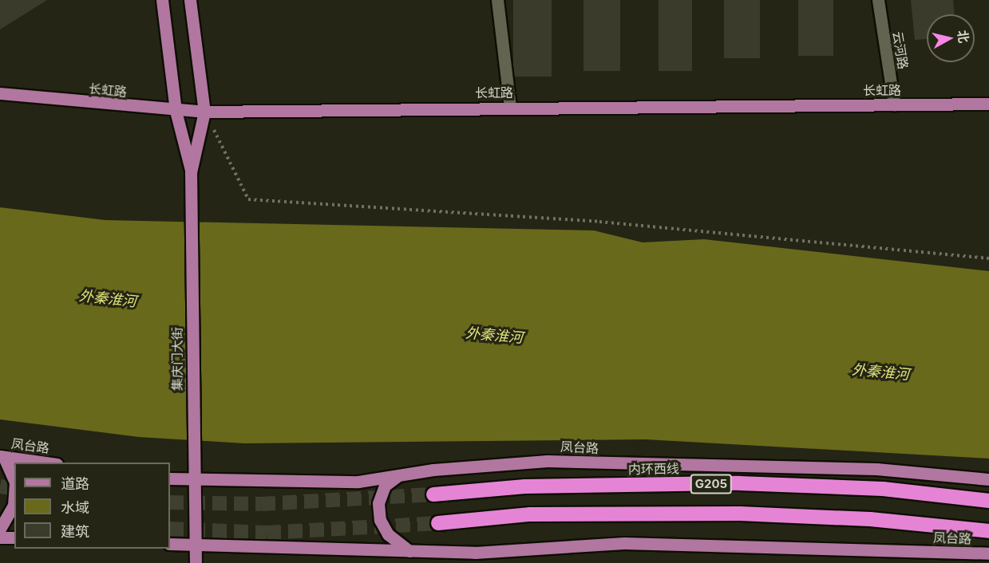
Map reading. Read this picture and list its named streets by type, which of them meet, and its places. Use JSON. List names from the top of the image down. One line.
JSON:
{"streets":{"highway":["内环西线","G205"],"main road":["长虹路","集庆门大街","凤台路"],"street":["云河路"]},"crossings":[["云河路","长虹路"],["长虹路","集庆门大街"],["集庆门大街","凤台路"]],"water":["外秦淮河"],"legend":["道路","水域","建筑"],"north":"right"}
